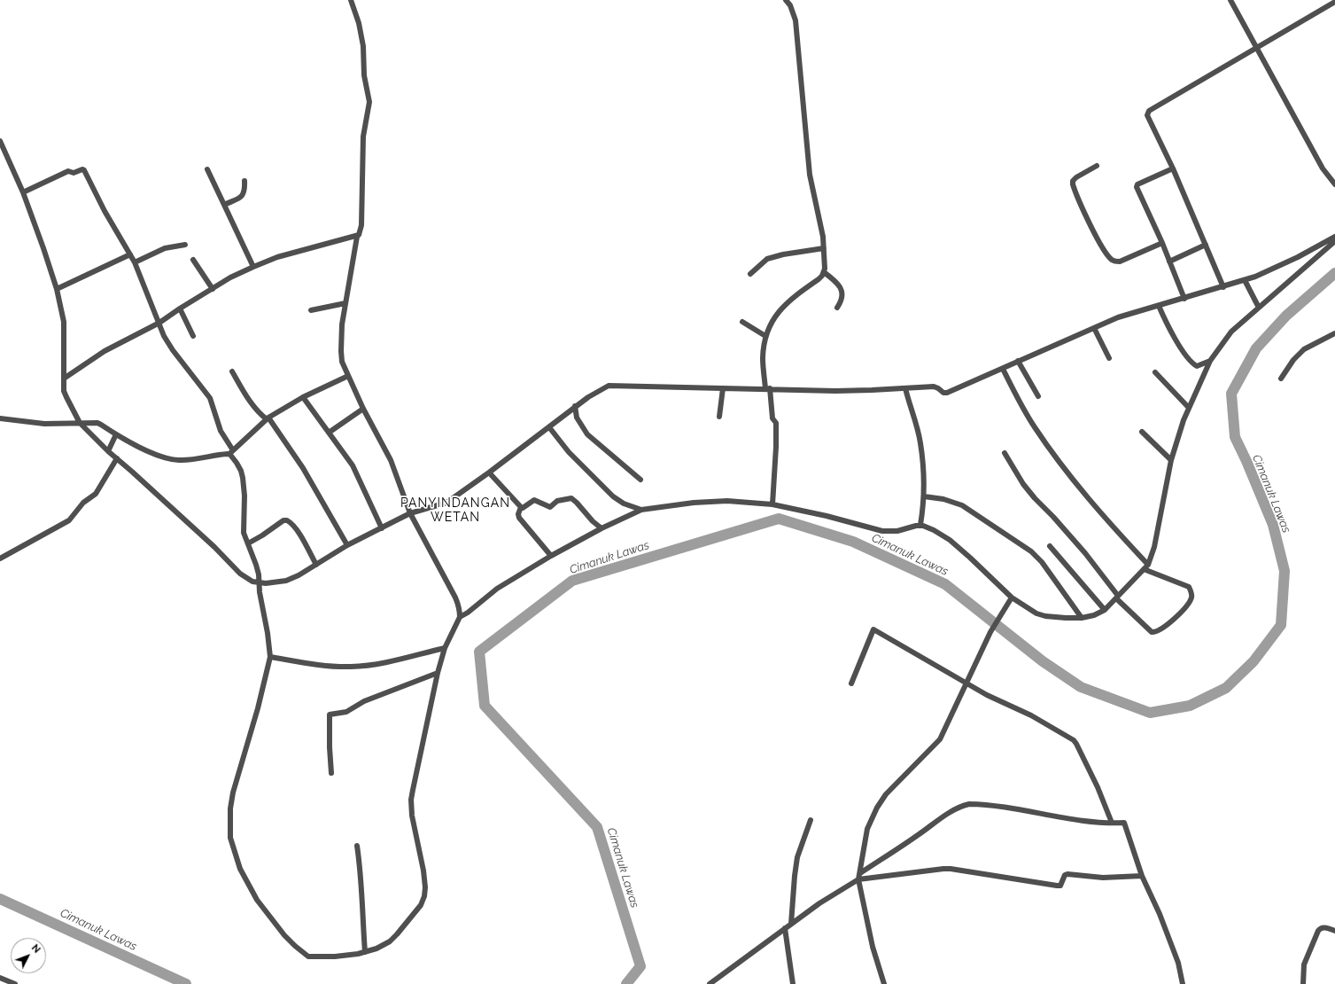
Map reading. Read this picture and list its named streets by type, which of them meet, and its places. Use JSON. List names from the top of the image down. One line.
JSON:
{"districts":["PANYINDANGAN WETAN"],"water":["Cimanuk Lawas"],"north":"top right"}
